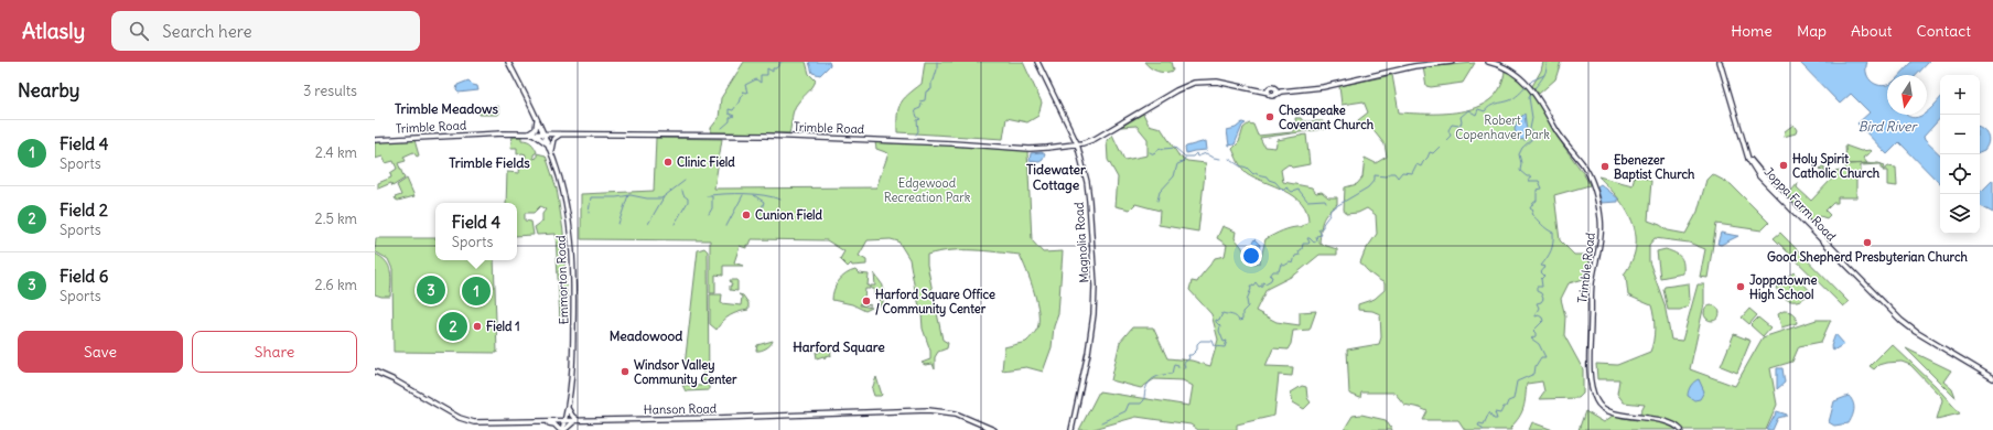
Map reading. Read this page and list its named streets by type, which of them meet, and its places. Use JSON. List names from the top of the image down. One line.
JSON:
{"streets":{"street":["Trimble Road","Joppa Farm Road","Magnolia Road","Emmorton Road","Hanson Road"]},"crossings":[["Trimble Road","Magnolia Road"],["Trimble Road","Emmorton Road"],["Emmorton Road","Hanson Road"]],"districts":["Trimble Meadows","Trimble Fields","Tidewater Cottage","Meadowood","Harford Square"],"water":["Bird River"],"parks":["Robert Copenhaver Park","Edgewood Recreation Park"],"places":["Chesapeake Covenant Church","Clinic Field","Holy Spirit Catholic Church","Ebenezer Baptist Church","Cunion Field","Good Shepherd Presbyterian Church","Joppatowne High School","Harford Square Office / Community Center","Field 1","Windsor Valley Community Center"],"north":"bottom","page":{"header":"Atlasly","search":"Search here","nav":["Home","Map","About","Contact"],"heading":["Nearby","3 results"],"map_buttons":["+","−"],"list":[{"mark":"1","name":"Field 4","note":"Sports","value":"2.4 km"},{"mark":"2","name":"Field 2","note":"Sports","value":"2.5 km"},{"mark":"3","name":"Field 6","note":"Sports","value":"2.6 km"}],"popup":["Field 4","Sports"],"pins":["3","1","2"],"buttons":["Save","Share"]}}
